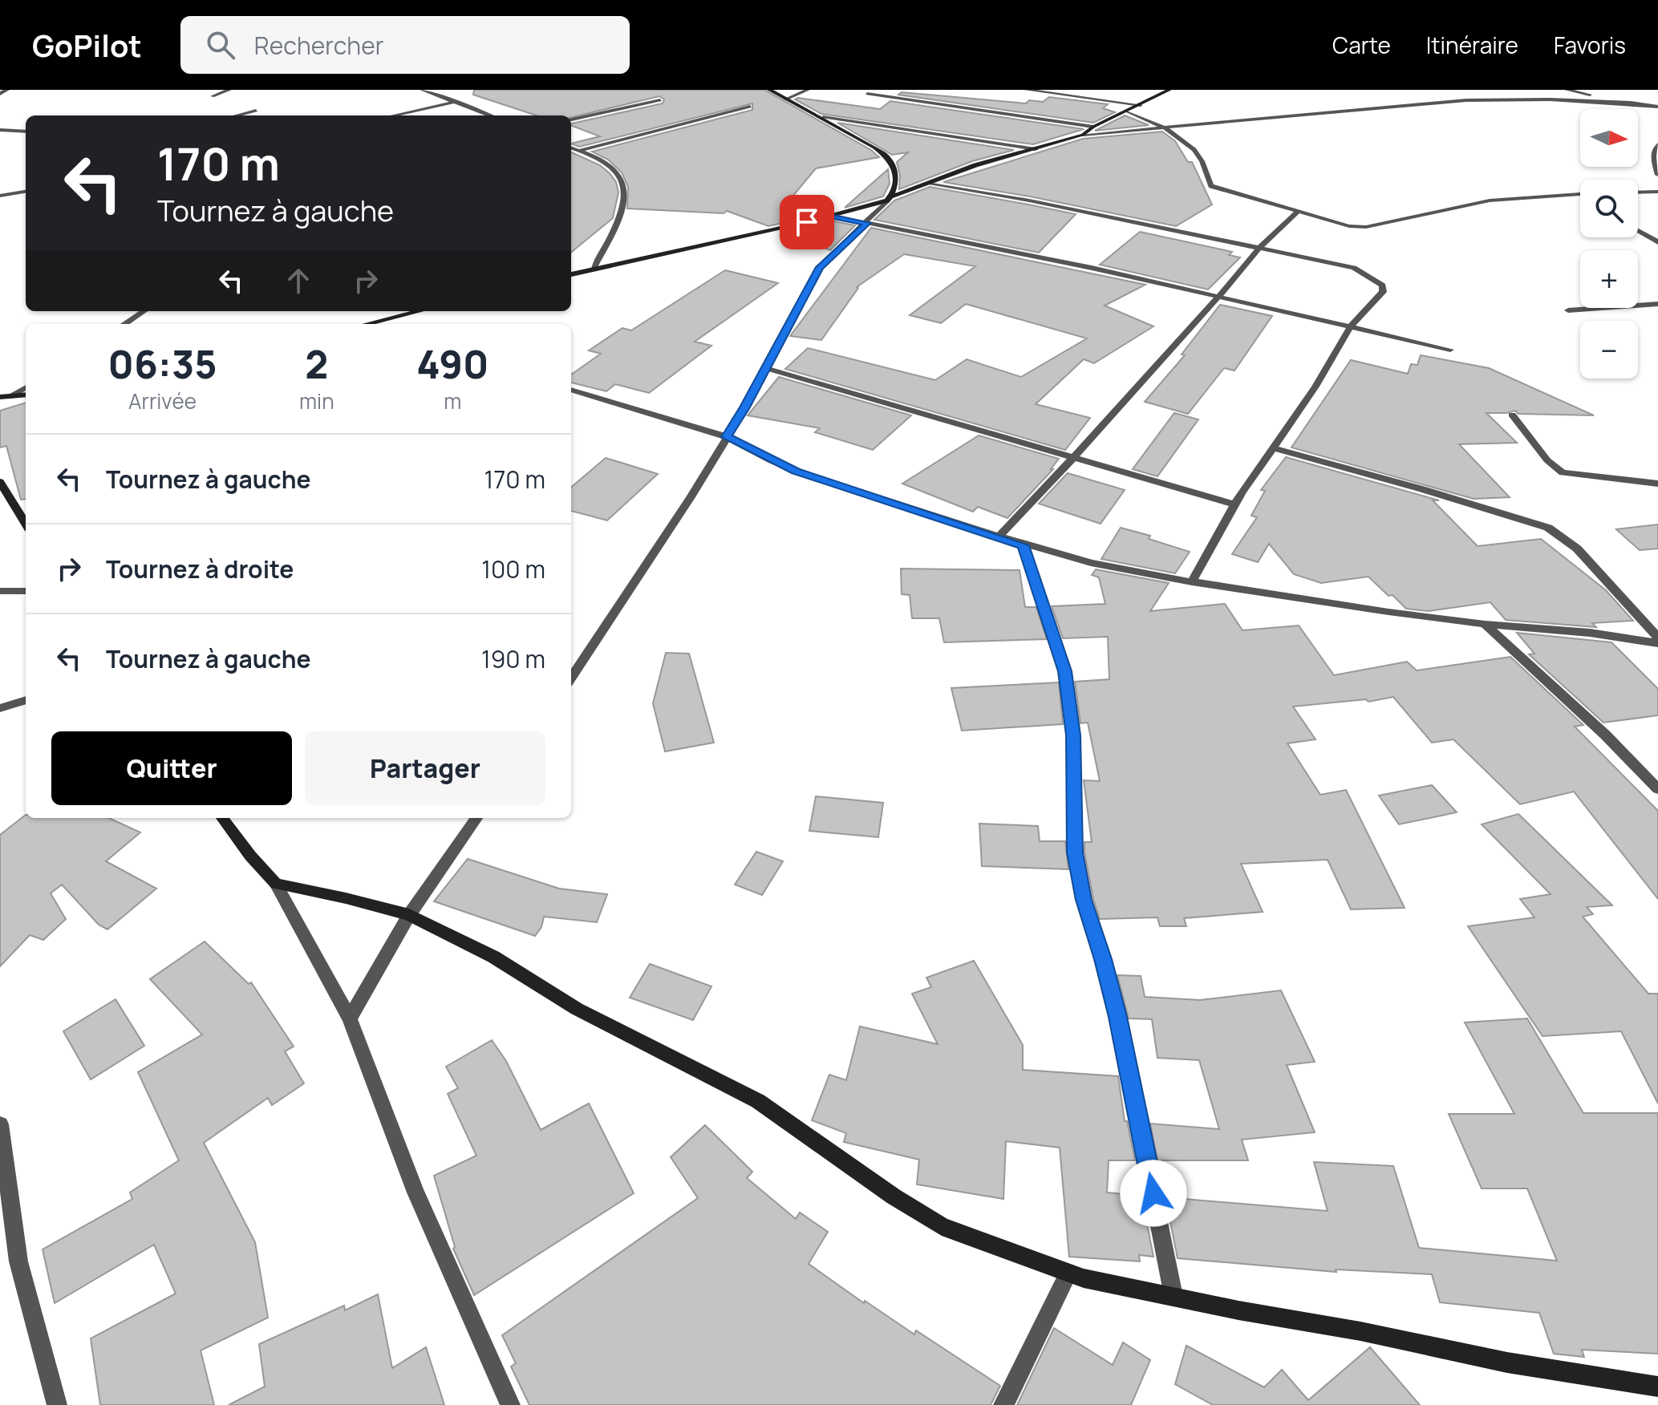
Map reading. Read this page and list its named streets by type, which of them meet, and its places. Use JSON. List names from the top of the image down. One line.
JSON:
{"north":"right","page":{"header":"GoPilot","search":"Rechercher","nav":["Carte","Itinéraire","Favoris"],"map_buttons":["+","−"],"turn":["170 m","Tournez à gauche"],"eta":["06:35","Arrivée","2","min","490","m"],"list":[{"name":"Tournez à gauche","value":"170 m"},{"name":"Tournez à droite","value":"100 m"},{"name":"Tournez à gauche","value":"190 m"}],"buttons":["Quitter","Partager"]}}
